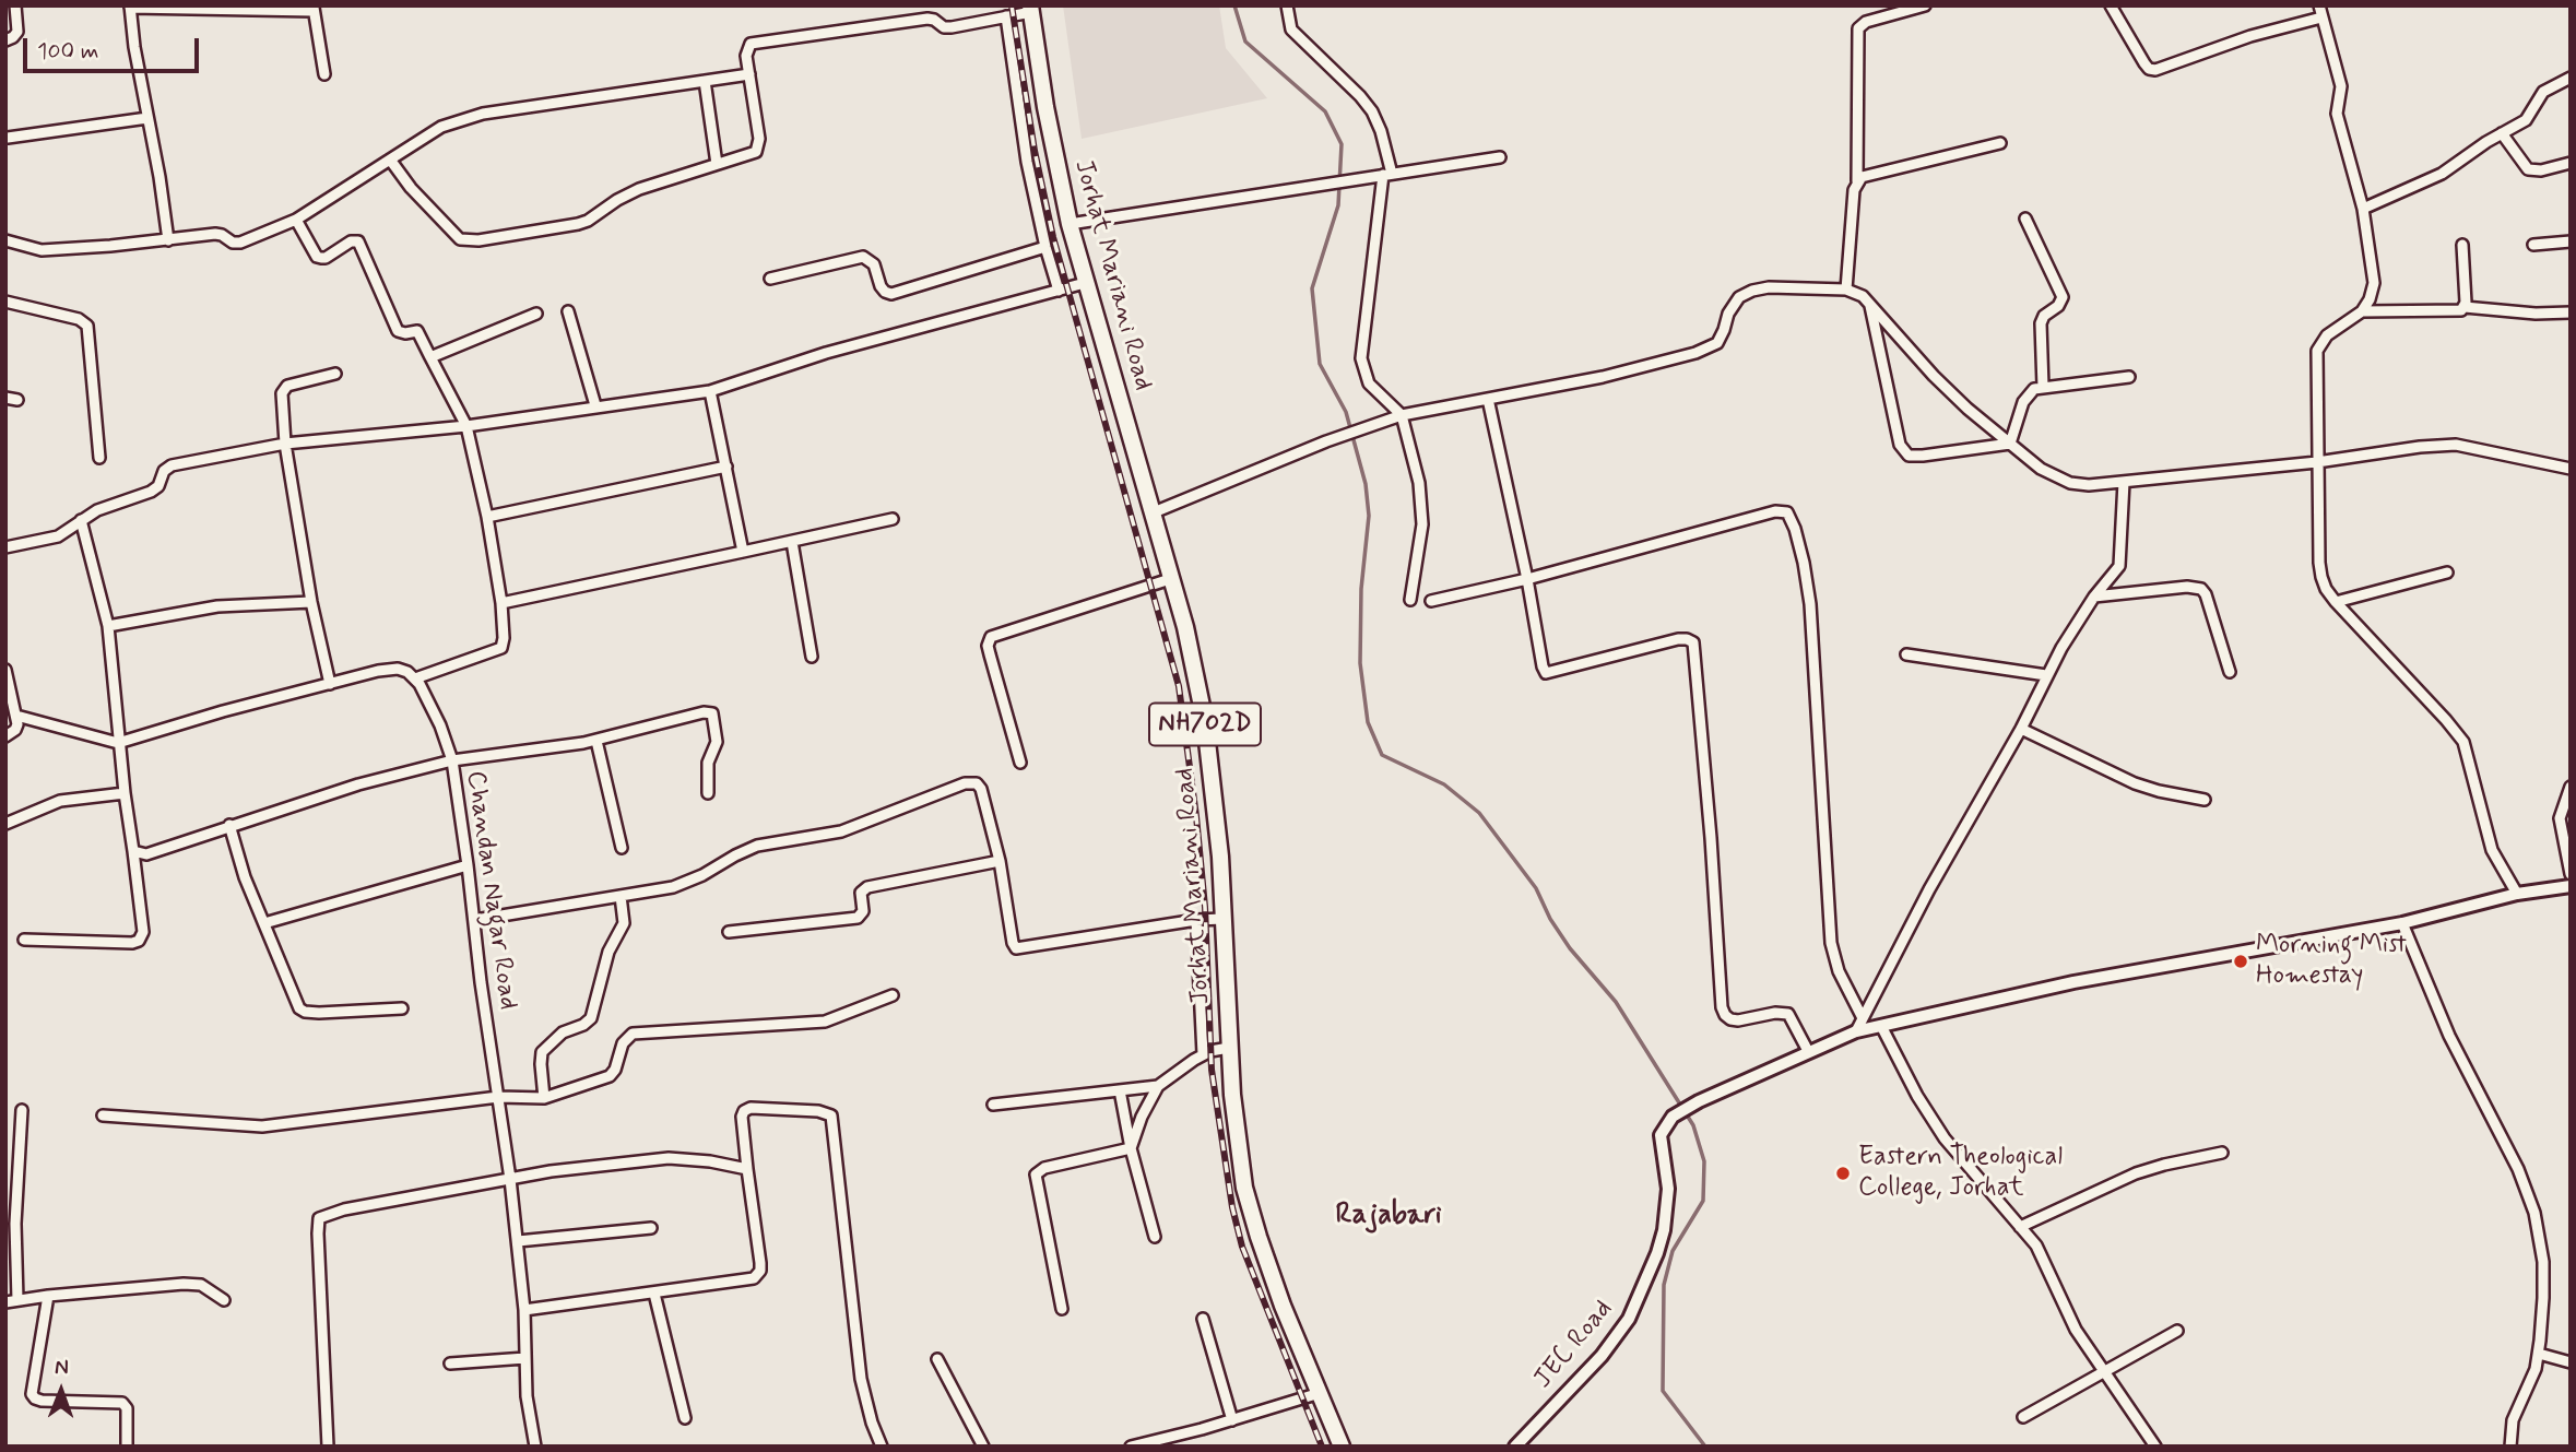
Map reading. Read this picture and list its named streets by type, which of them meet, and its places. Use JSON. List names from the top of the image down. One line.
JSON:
{"streets":{"highway":["Jorhat Mariani Road","NH702D"],"street":["Chandan Nagar Road","JEC Road"]},"districts":["Rajabari"],"places":["Morning Mist Homestay","Eastern Theological College, Jorhat"],"scale_bar":"100 m","north":"top"}
